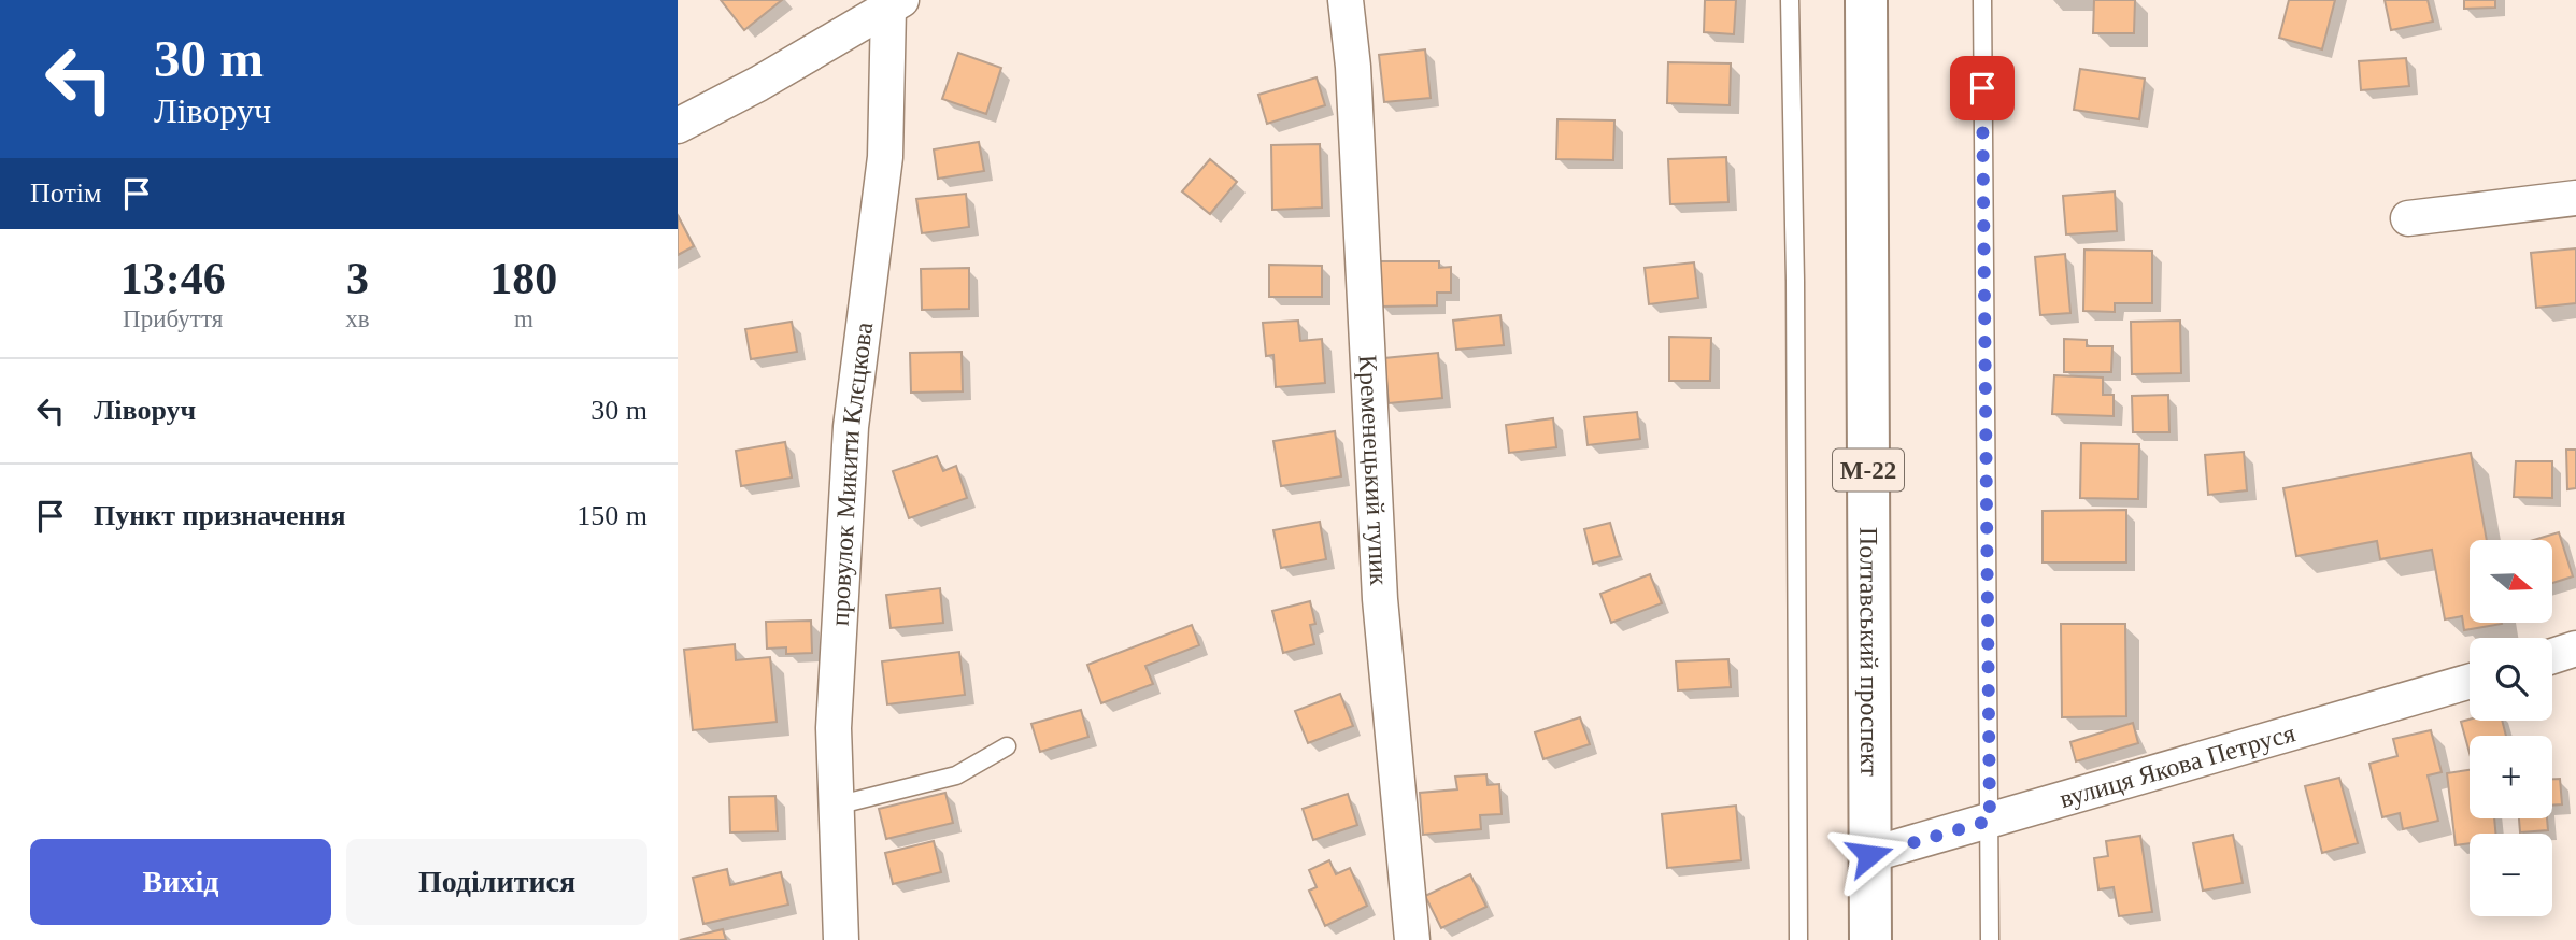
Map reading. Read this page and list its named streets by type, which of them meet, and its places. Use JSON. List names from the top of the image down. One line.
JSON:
{"streets":{"highway":["М-22","Полтавський проспект"],"street":["Кременецький тупик","провулок Микити Клєцкова","вулиця Якова Петруся"]},"crossings":[["Полтавський проспект","вулиця Якова Петруся"]],"north":"right","page":{"turn":["30 m","Ліворуч"],"then":"Потім","eta":["13:46","Прибуття","3","хв","180","m"],"list":[{"name":"Ліворуч","value":"30 m"},{"name":"Пункт призначення","value":"150 m"}],"map_buttons":["+","−"],"buttons":["Вихід","Поділитися"]}}
